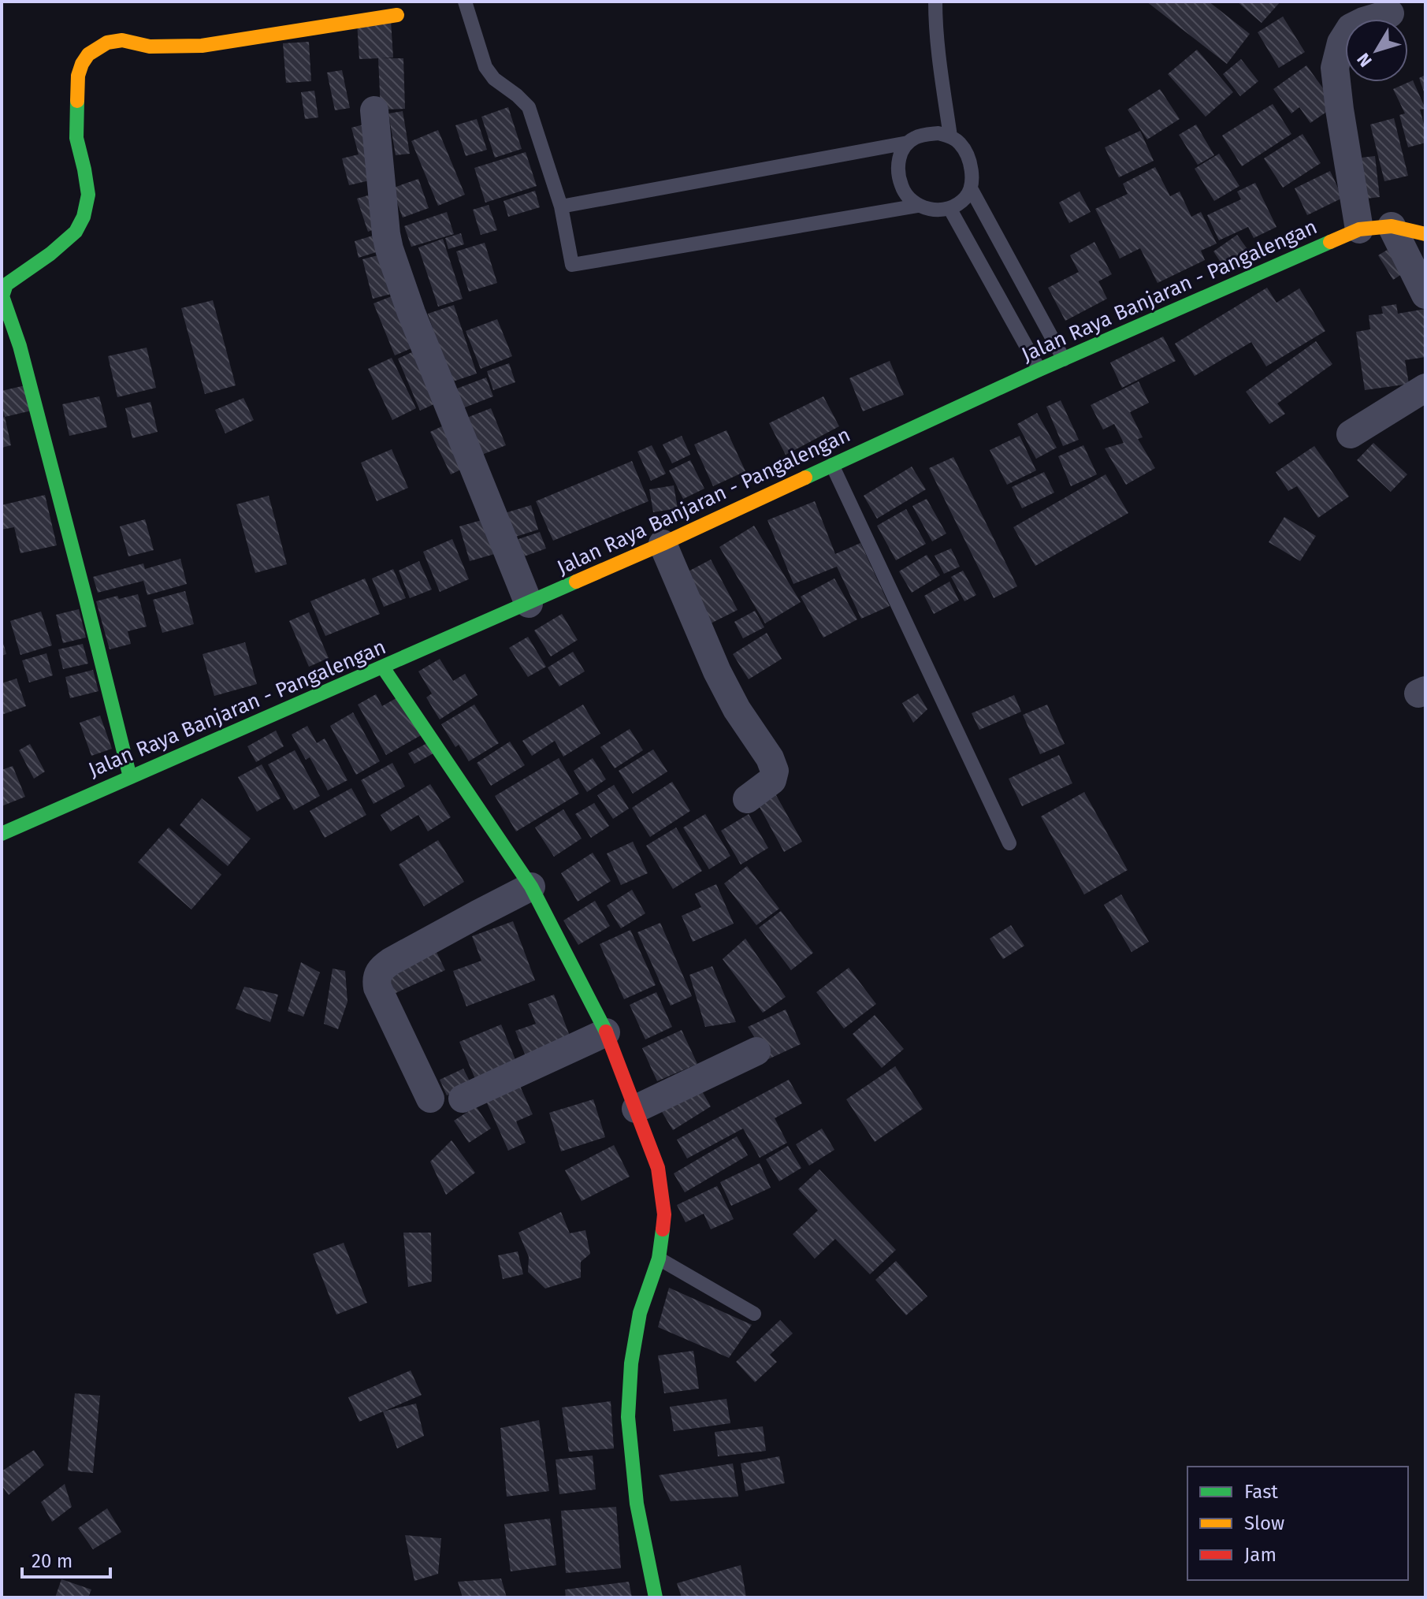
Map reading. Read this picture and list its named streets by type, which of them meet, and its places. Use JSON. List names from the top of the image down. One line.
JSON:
{"streets":{"street":["Jalan Raya Banjaran - Pangalengan"]},"legend":["Fast","Slow","Jam"],"scale_bar":"20 m","north":"bottom left"}
